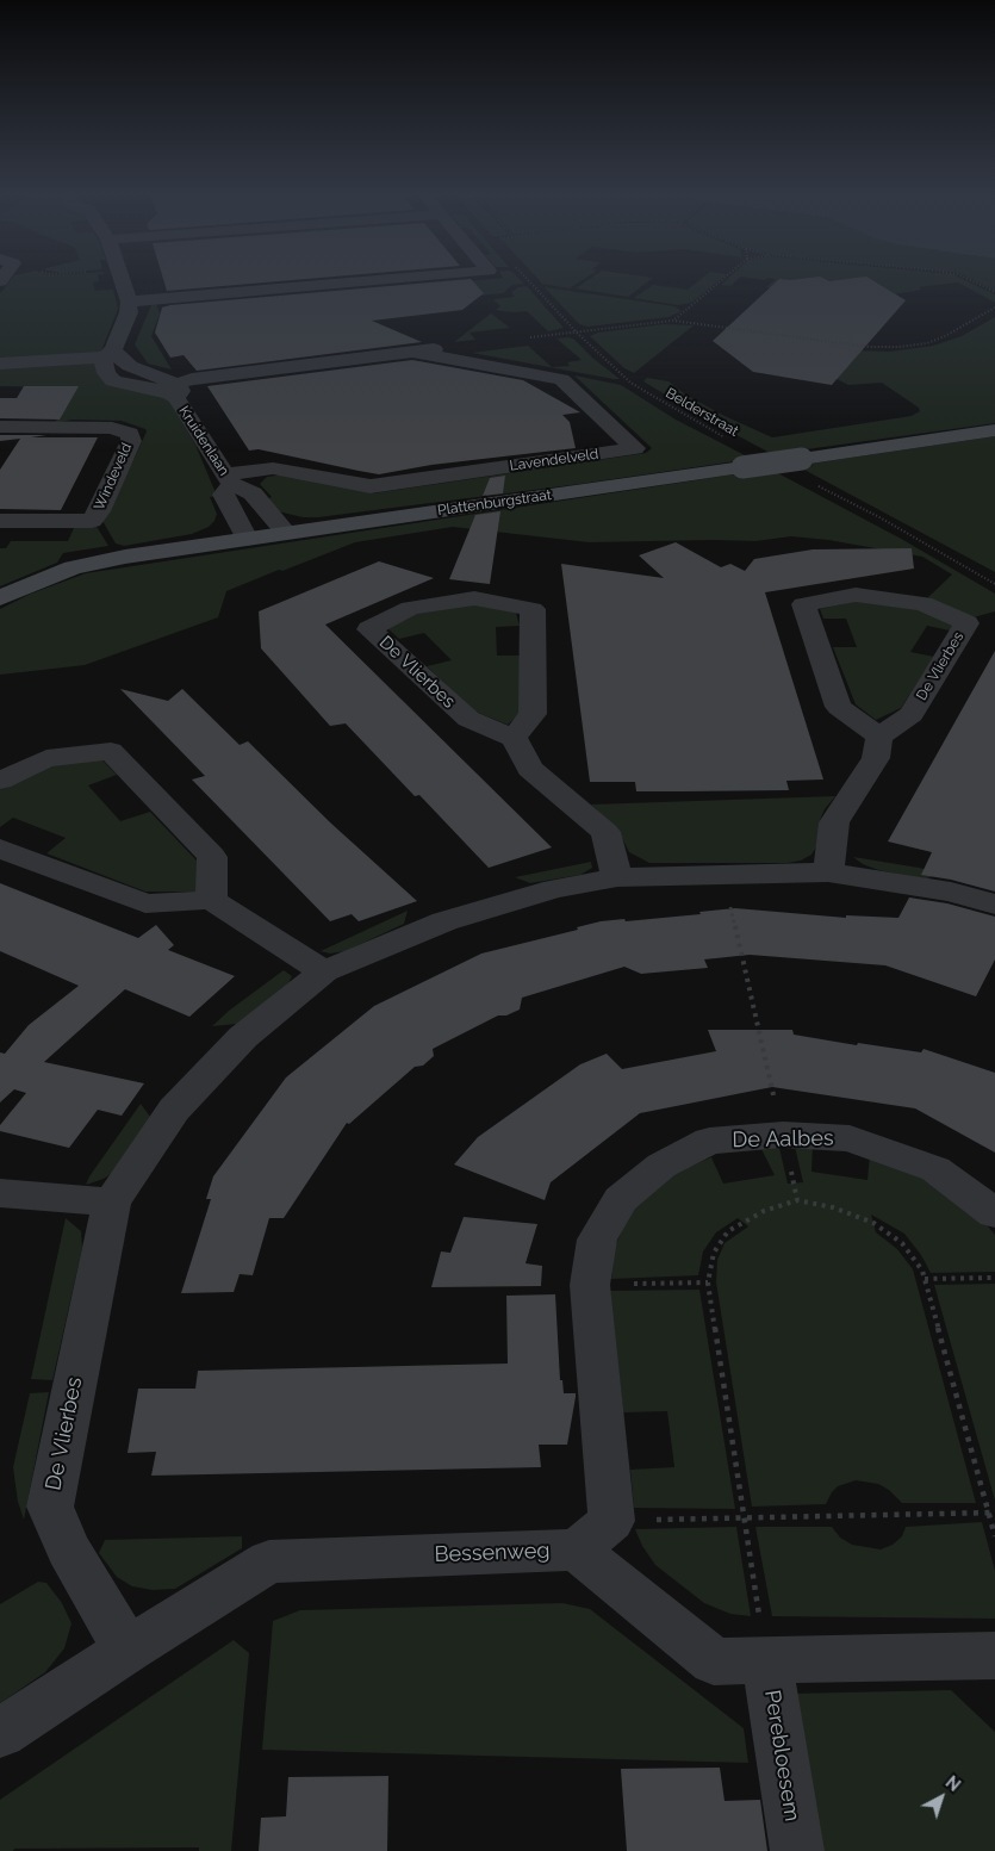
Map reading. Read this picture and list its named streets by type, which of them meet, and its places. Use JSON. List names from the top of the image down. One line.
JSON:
{"streets":{"street":["Kruidenlaan","Lavendelveld","Windeveld","Plattenburgstraat","De Vlierbes","De Aalbes","Bessenweg","Perebloesem"],"path":["Belderstraat"]},"crossings":[["Kruidenlaan","Lavendelveld"],["Kruidenlaan","Plattenburgstraat"],["De Vlierbes","Bessenweg"],["De Aalbes","Bessenweg"]],"north":"top right"}
